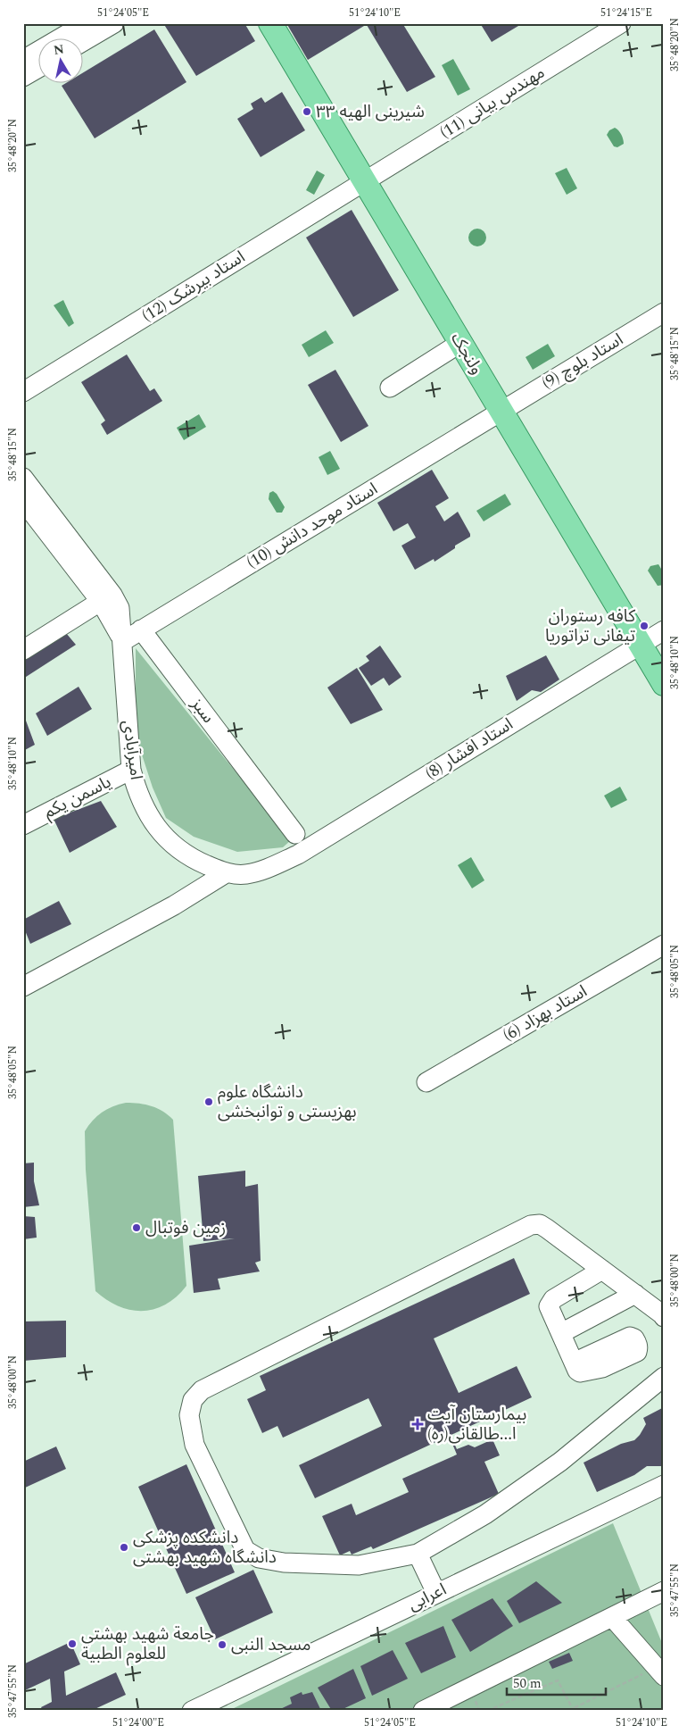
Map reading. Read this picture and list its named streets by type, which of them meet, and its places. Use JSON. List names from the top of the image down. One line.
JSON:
{"streets":{"main road":["ولنجک"],"street":["مهندس بیانی (11)","استاد بیرشک (12)","استاد بلوچ (9)","استاد موحد دانش (10)","سبز","استاد افشار (8)","امیرآبادی","یاسمن یکم","استاد بهزاد (6)","اعرابی"]},"crossings":[["مهندس بیانی (11)","استاد بیرشک (12)"],["مهندس بیانی (11)","ولنجک"],["استاد بیرشک (12)","ولنجک"],["ولنجک","استاد بلوچ (9)"],["ولنجک","استاد موحد دانش (10)"],["ولنجک","استاد افشار (8)"],["استاد بلوچ (9)","استاد موحد دانش (10)"],["استاد موحد دانش (10)","سبز"],["استاد موحد دانش (10)","امیرآبادی"],["استاد افشار (8)","امیرآبادی"],["امیرآبادی","یاسمن یکم"]],"places":{"other":["شیرینی الهیه ٣٣","کافه رستوران تیفانی تراتوریا","دانشگاه علوم بهزیستی و توانبخشی","زمین فوتبال","دانشکده پزشکی دانشگاه شهید بهشتی","جامعة شهيد بهشتي للعلوم الطبية","مسجد النبی"],"health":["بیمارستان آیت ا...طالقانی(ره)"]},"scale_bar":"50 m","north":"top","coordinates":["51°24'05\"E","51°24'10\"E","51°24'15\"E","35°48'20\"N","35°48'15\"N","35°48'10\"N","35°48'05\"N","35°48'00\"N","35°47'55\"N","51°24'00\"E"]}
